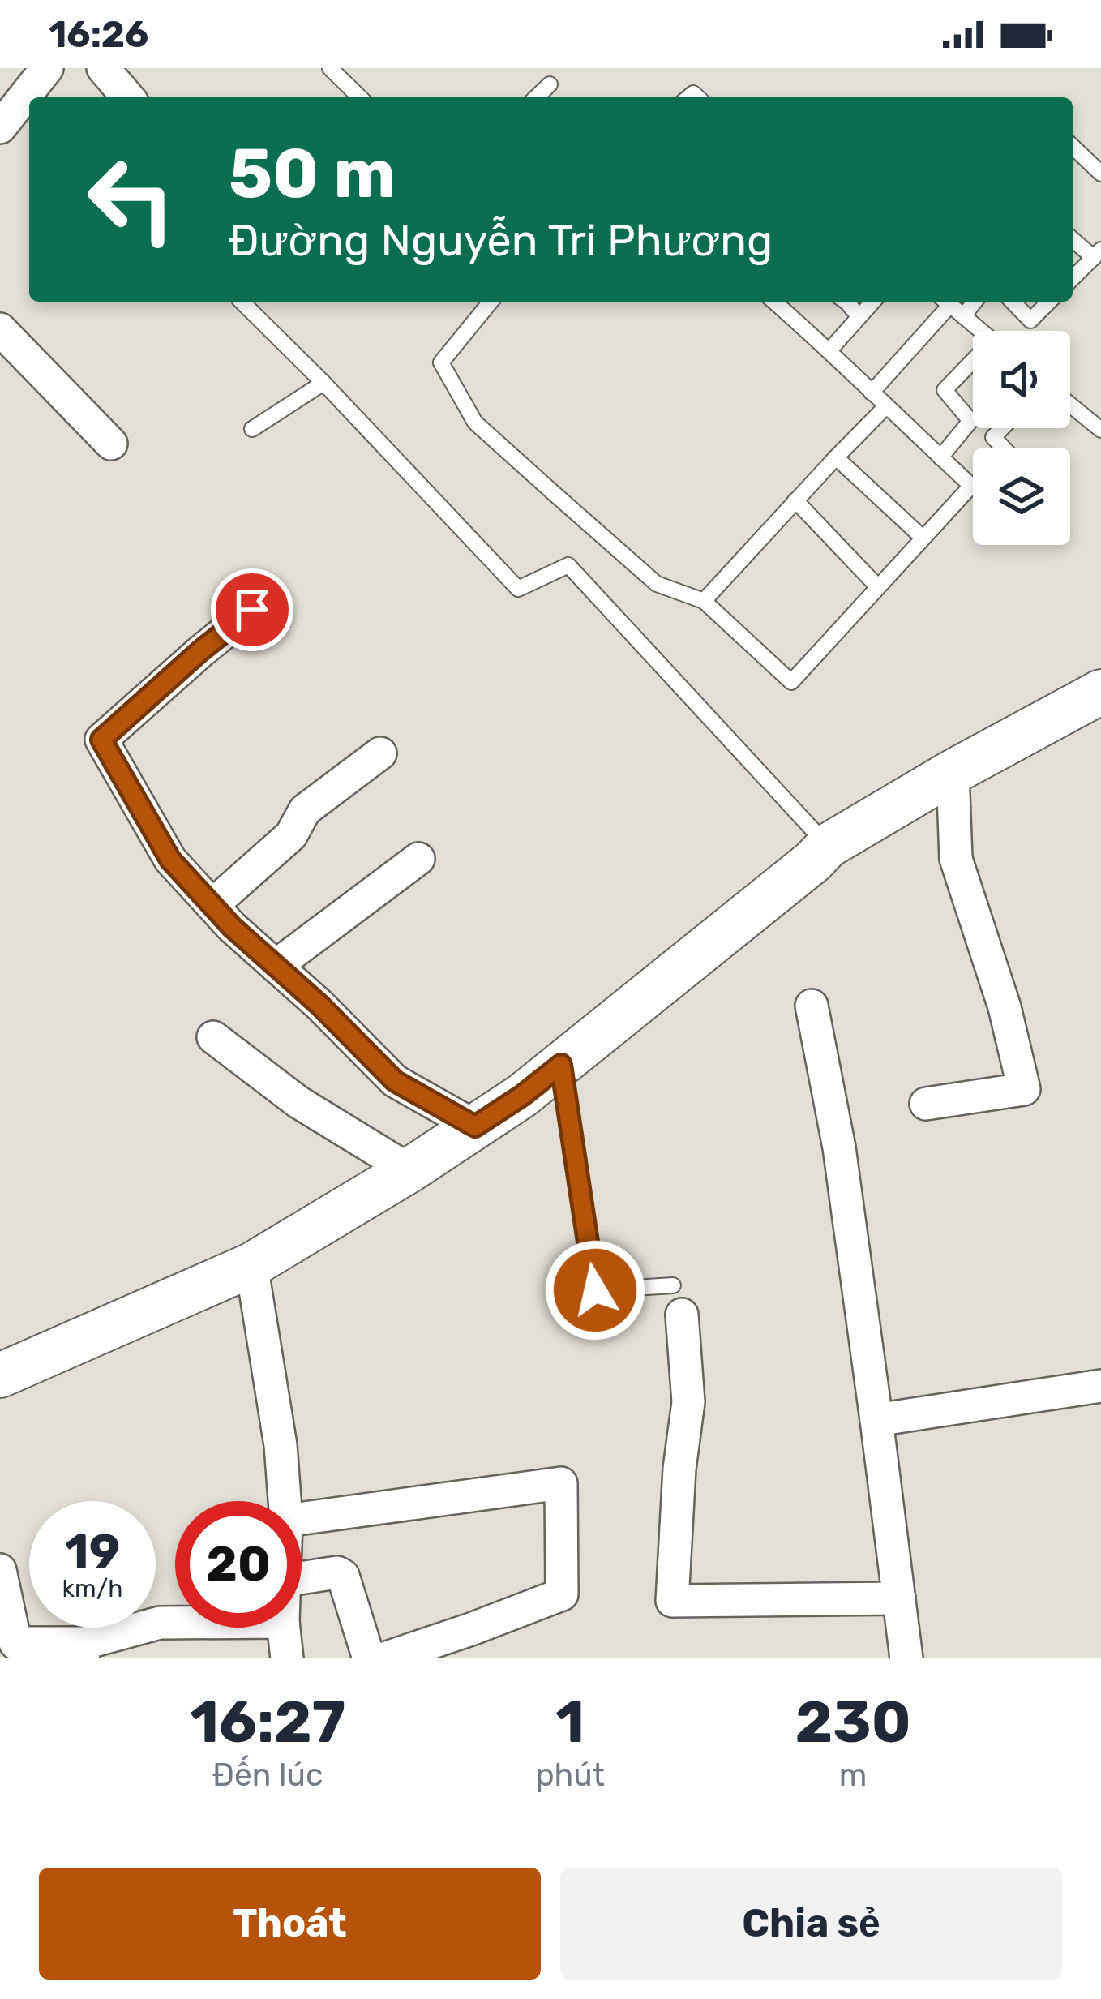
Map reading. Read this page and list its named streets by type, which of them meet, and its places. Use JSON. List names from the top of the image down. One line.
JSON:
{"page":{"status":"16:26","turn":["50 m","Đường Nguyễn Tri Phương"],"speed":"19 km/h","limit":"20","eta":["16:27","Đến lúc","1","phút","230","m"],"buttons":["Thoát","Chia sẻ"]}}
